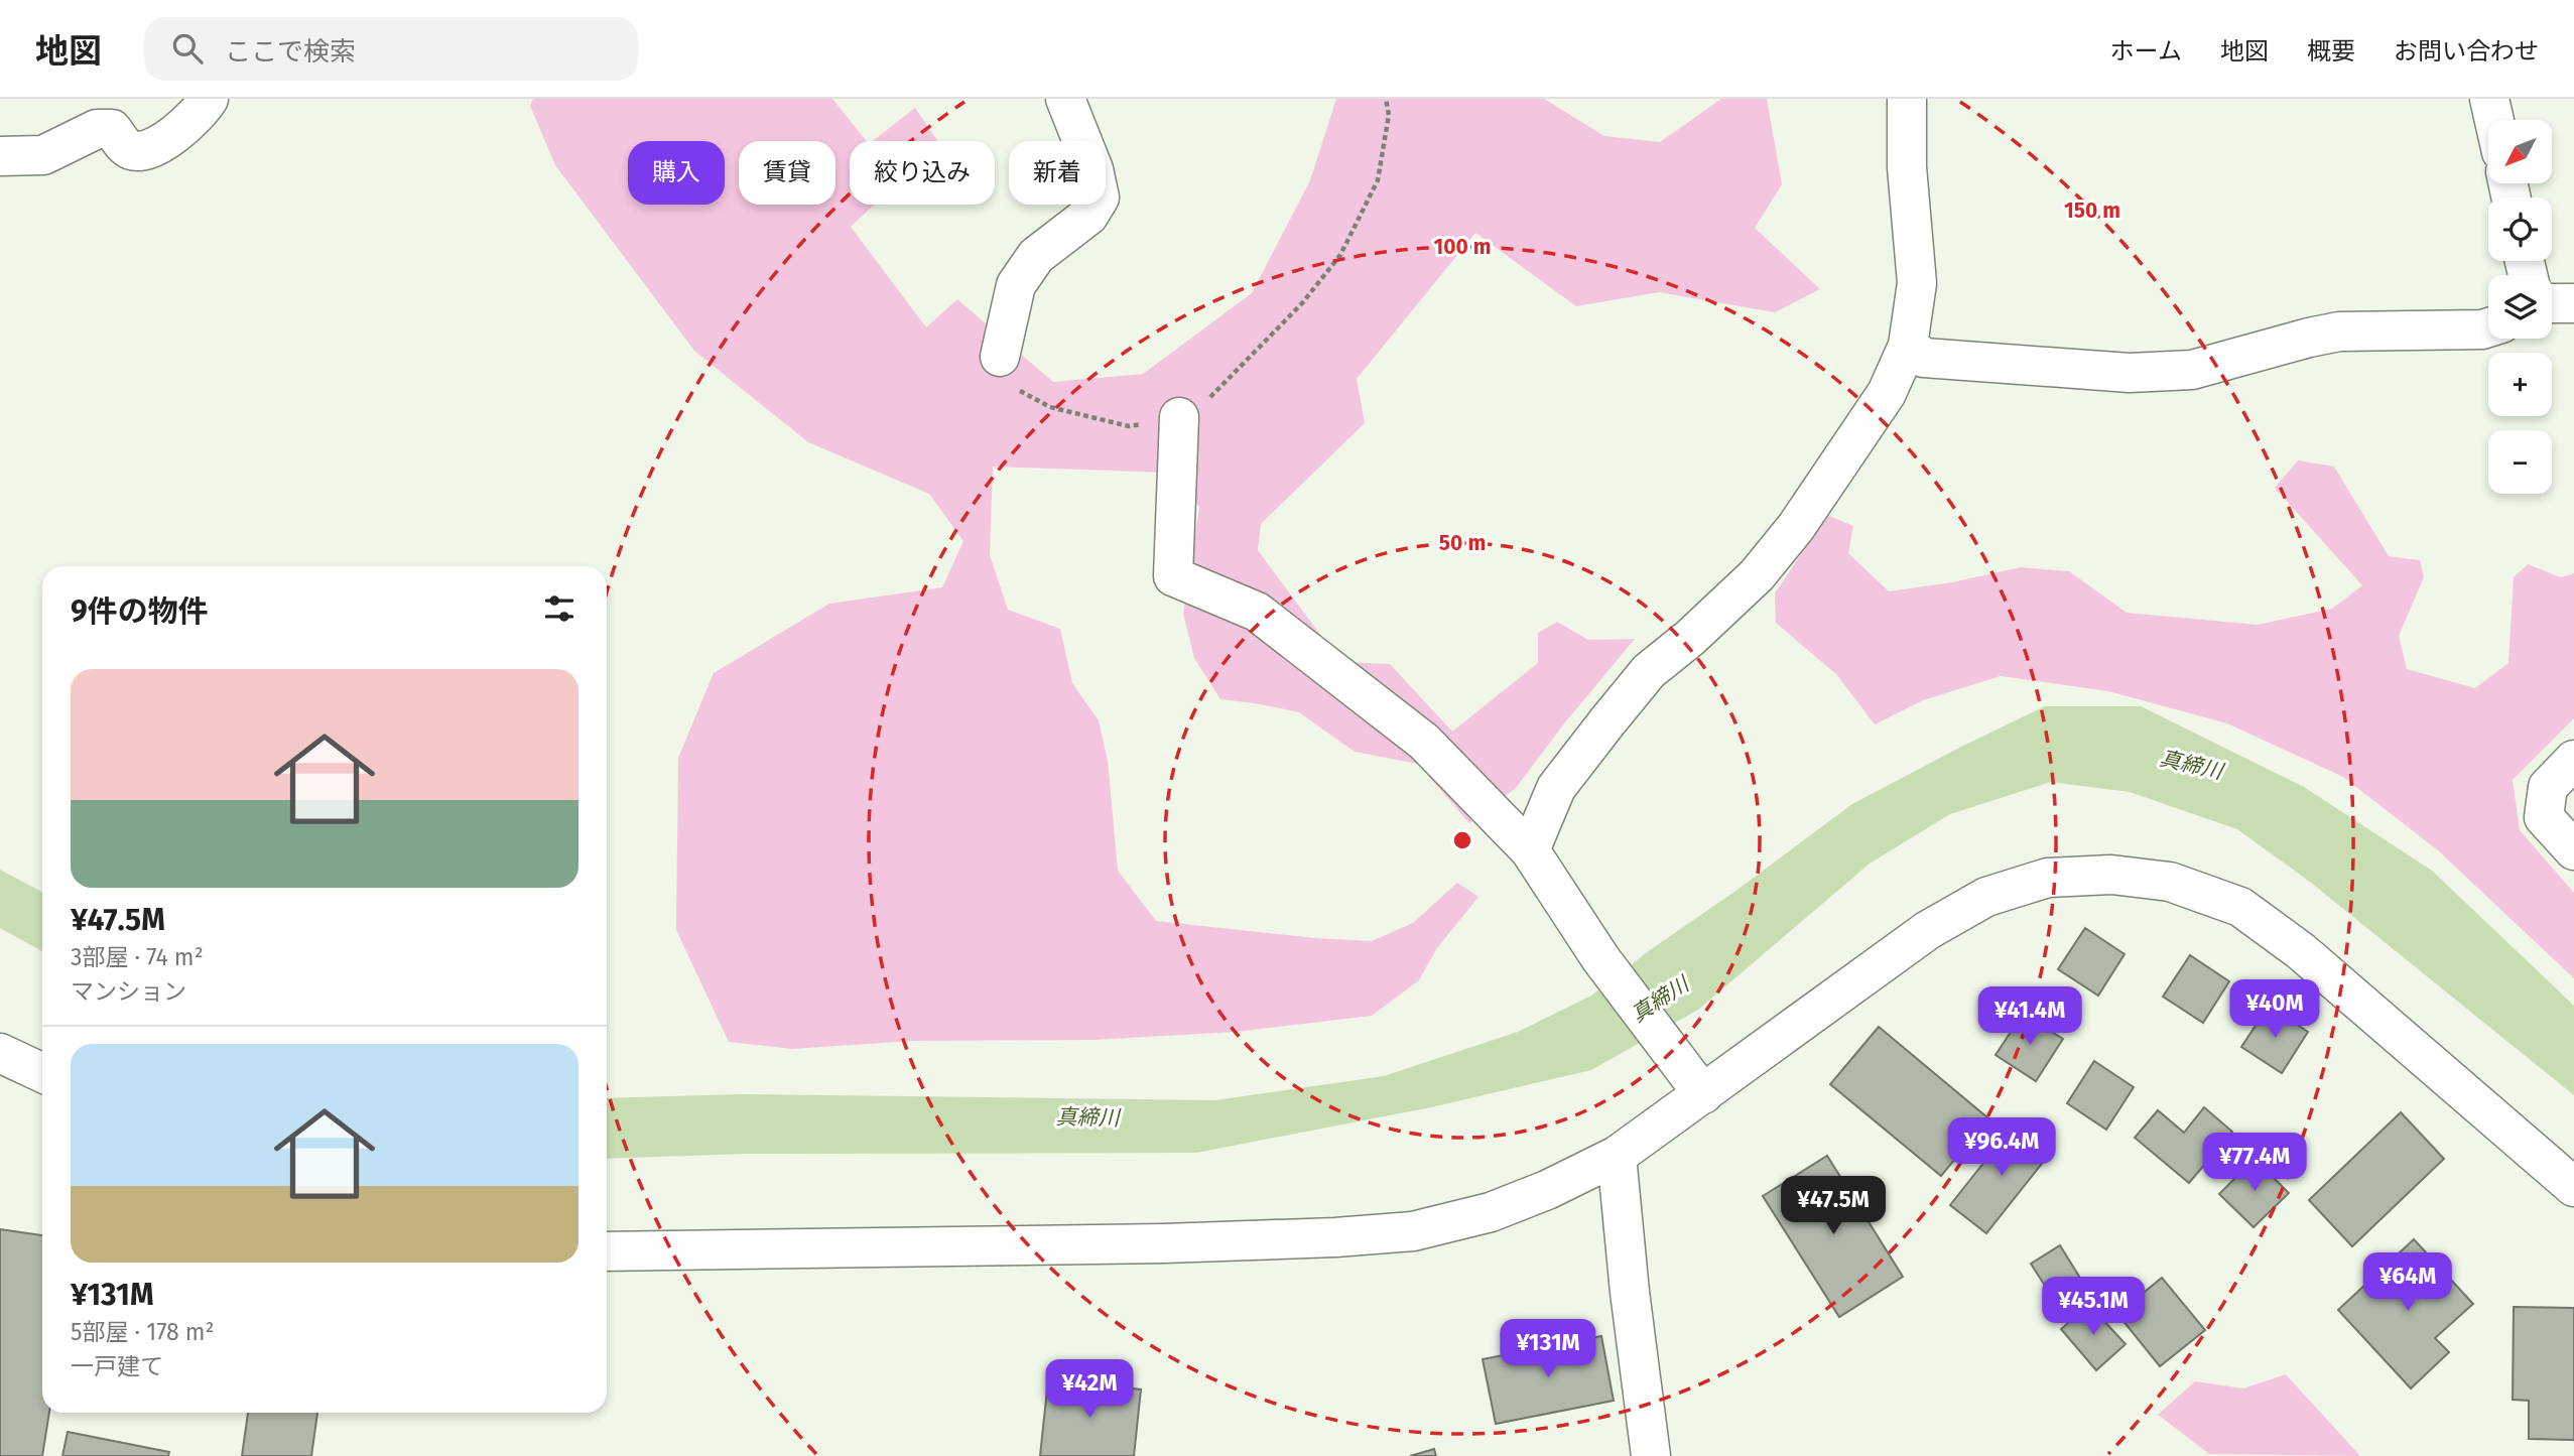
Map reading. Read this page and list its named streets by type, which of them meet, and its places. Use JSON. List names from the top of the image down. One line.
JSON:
{"water":["真締川"],"north":"bottom left","page":{"header":"地図","search":"ここで検索","nav":["ホーム","地図","概要","お問い合わせ"],"map_buttons":["+","−"],"chip":["購入","賃貸","絞り込み","新着"],"heading":"9件の物件","list":[{"name":"¥47.5M","note":"3部屋 · 74 m² · マンション"},{"name":"¥131M","note":"5部屋 · 178 m² · 一戸建て"}],"price":["¥40M","¥41.4M","¥96.4M","¥77.4M","¥47.5M","¥64M","¥45.1M","¥131M","¥42M"]},"rings":["150 m","100 m","50 m"]}
